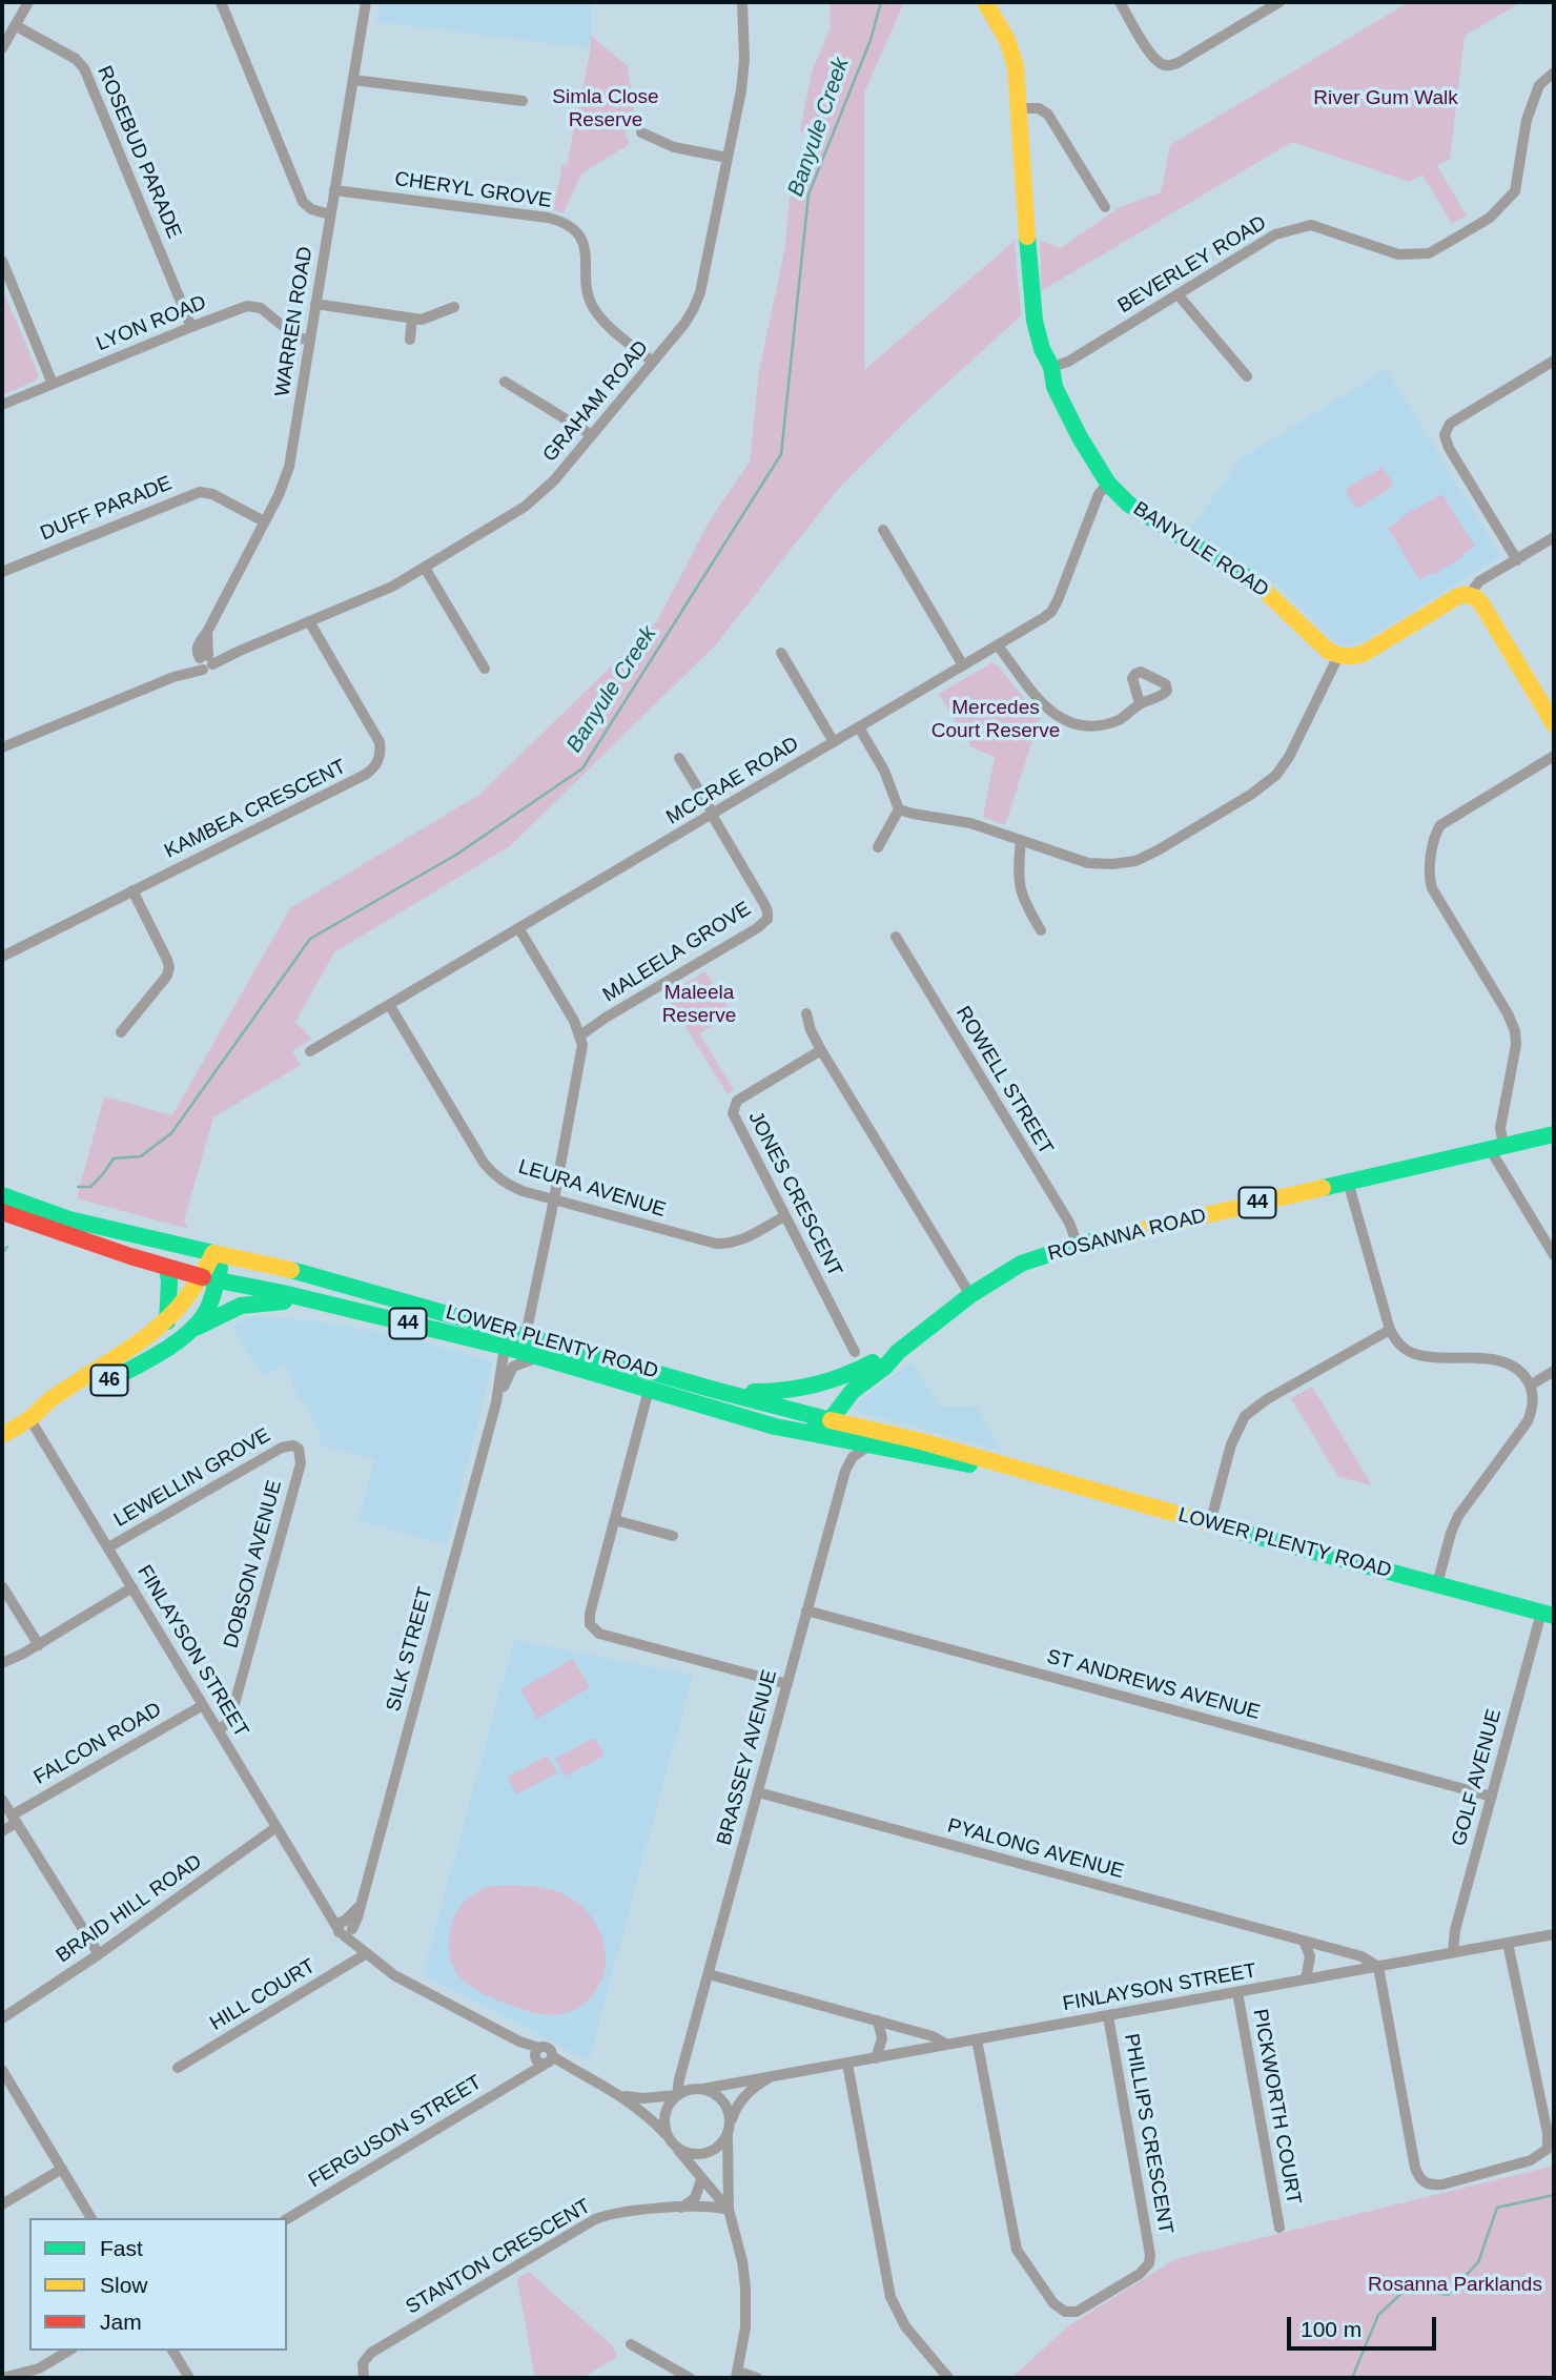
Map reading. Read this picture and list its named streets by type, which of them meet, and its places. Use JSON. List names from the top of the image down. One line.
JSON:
{"streets":{"main road":["BANYULE ROAD","44","ROSANNA ROAD","LOWER PLENTY ROAD","46"],"street":["ROSEBUD PARADE","CHERYL GROVE","BEVERLEY ROAD","WARREN ROAD","LYON ROAD","GRAHAM ROAD","DUFF PARADE","MCCRAE ROAD","KAMBEA CRESCENT","MALEELA GROVE","ROWELL STREET","LEURA AVENUE","JONES CRESCENT","LEWELLIN GROVE","DOBSON AVENUE","SILK STREET","FINLAYSON STREET","ST ANDREWS AVENUE","FALCON ROAD","BRASSEY AVENUE","GOLF AVENUE","PYALONG AVENUE","BRAID HILL ROAD","HILL COURT","PICKWORTH COURT","FERGUSON STREET","PHILLIPS CRESCENT","STANTON CRESCENT"]},"crossings":[["ROSEBUD PARADE","LYON ROAD"],["CHERYL GROVE","WARREN ROAD"],["CHERYL GROVE","GRAHAM ROAD"],["BEVERLEY ROAD","BANYULE ROAD"],["WARREN ROAD","LYON ROAD"],["WARREN ROAD","GRAHAM ROAD"],["WARREN ROAD","DUFF PARADE"],["GRAHAM ROAD","KAMBEA CRESCENT"],["BANYULE ROAD","MCCRAE ROAD"],["MCCRAE ROAD","MALEELA GROVE"],["MCCRAE ROAD","LEURA AVENUE"],["ROWELL STREET","ROSANNA ROAD"],["LEURA AVENUE","JONES CRESCENT"],["ROSANNA ROAD","LOWER PLENTY ROAD"],["LOWER PLENTY ROAD","46"],["LOWER PLENTY ROAD","SILK STREET"],["LOWER PLENTY ROAD","BRASSEY AVENUE"],["LOWER PLENTY ROAD","GOLF AVENUE"],["46","FINLAYSON STREET"],["LEWELLIN GROVE","DOBSON AVENUE"],["LEWELLIN GROVE","FINLAYSON STREET"],["DOBSON AVENUE","FINLAYSON STREET"],["SILK STREET","FINLAYSON STREET"],["FINLAYSON STREET","FALCON ROAD"],["FINLAYSON STREET","BRASSEY AVENUE"],["FINLAYSON STREET","GOLF AVENUE"],["FINLAYSON STREET","PYALONG AVENUE"],["FINLAYSON STREET","BRAID HILL ROAD"],["FINLAYSON STREET","HILL COURT"],["FINLAYSON STREET","PICKWORTH COURT"],["FINLAYSON STREET","FERGUSON STREET"],["FINLAYSON STREET","PHILLIPS CRESCENT"],["ST ANDREWS AVENUE","BRASSEY AVENUE"],["ST ANDREWS AVENUE","GOLF AVENUE"],["BRASSEY AVENUE","PYALONG AVENUE"]],"water":["Banyule Creek"],"parks":["Simla Close Reserve","River Gum Walk","Mercedes Court Reserve","Maleela Reserve","Rosanna Parklands"],"legend":["Fast","Slow","Jam"],"scale_bar":"100 m"}
